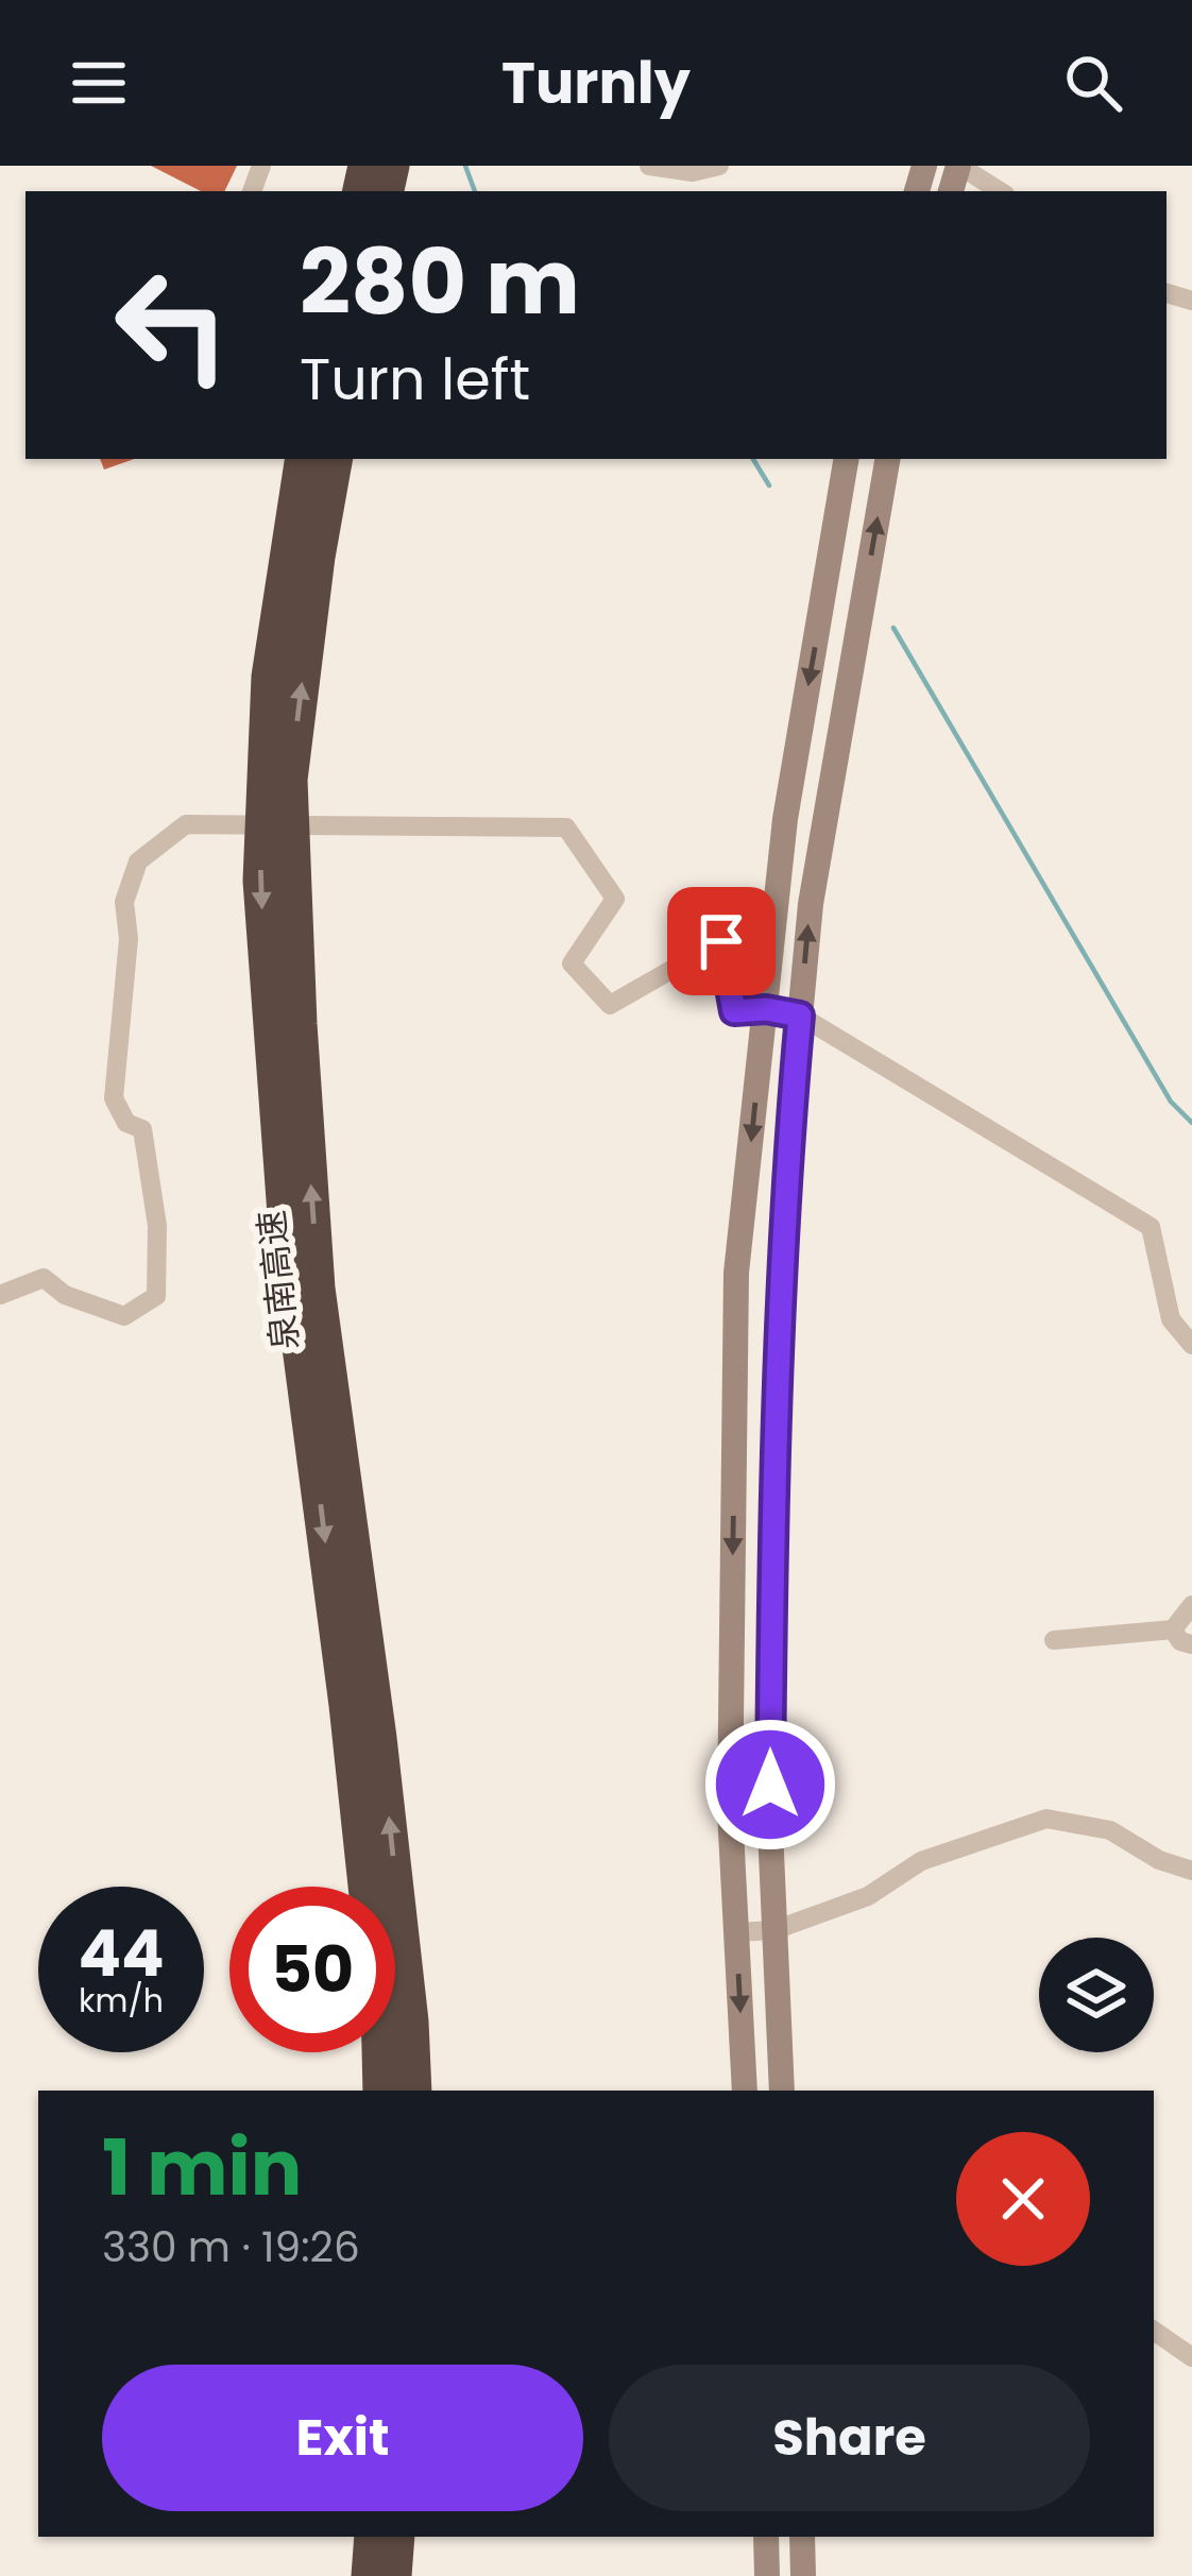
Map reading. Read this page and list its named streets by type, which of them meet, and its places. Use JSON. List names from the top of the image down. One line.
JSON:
{"streets":{"highway":["泉南高速"]},"page":{"header":"Turnly","turn":["280 m","Turn left"],"speed":"44 km/h","limit":"50","heading":["1 min","330 m · 19:26"],"buttons":["Exit","Share"]}}
